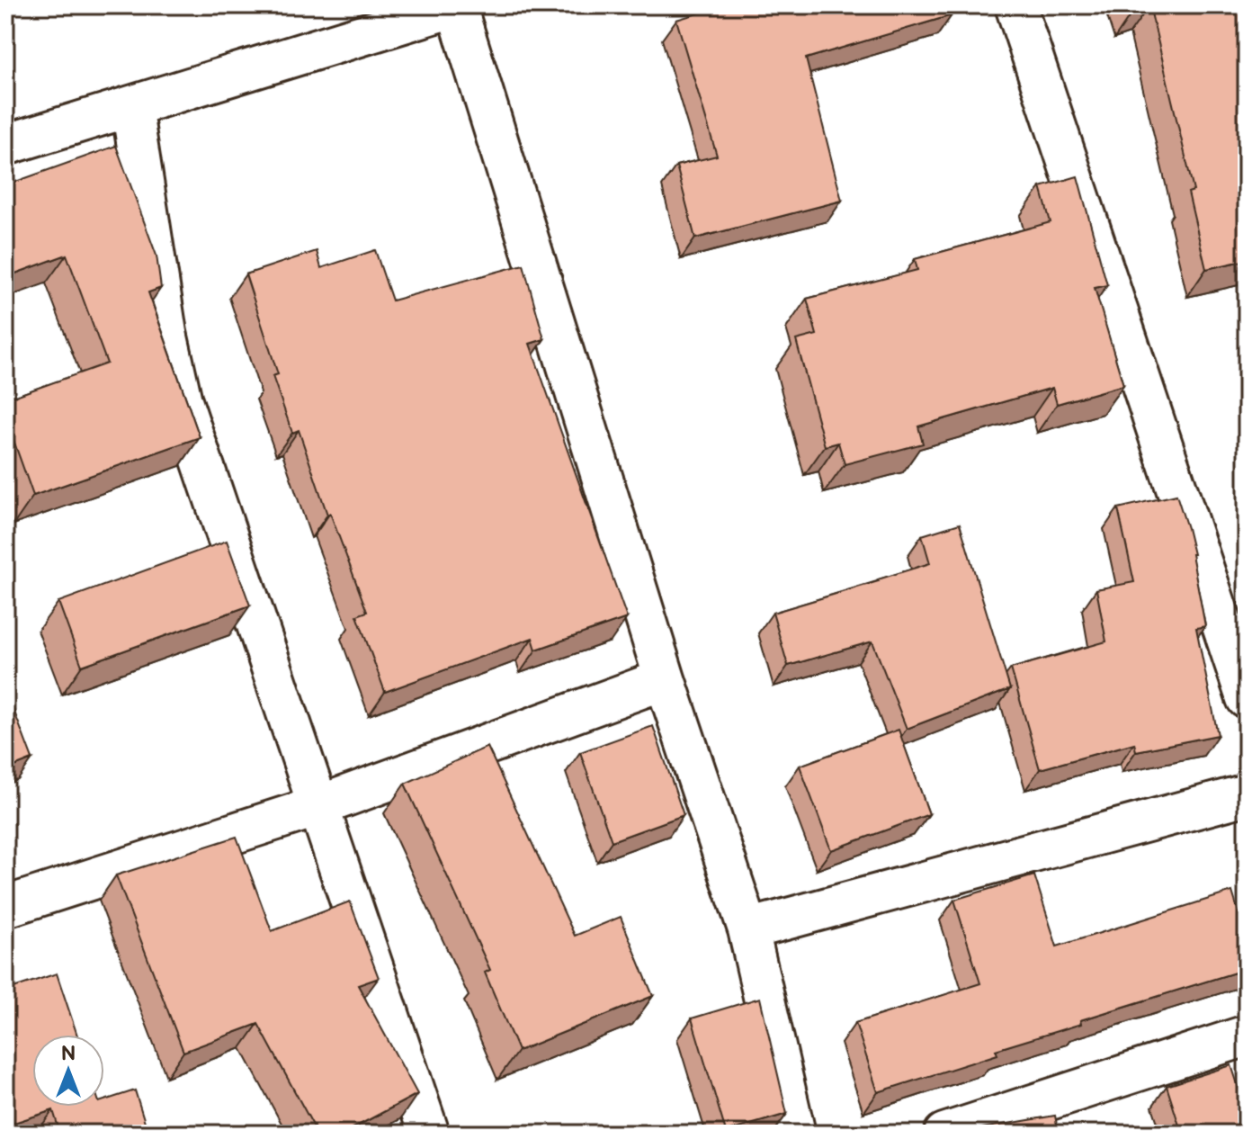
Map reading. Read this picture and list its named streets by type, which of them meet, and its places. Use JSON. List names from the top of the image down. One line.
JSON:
{"north":"top"}
